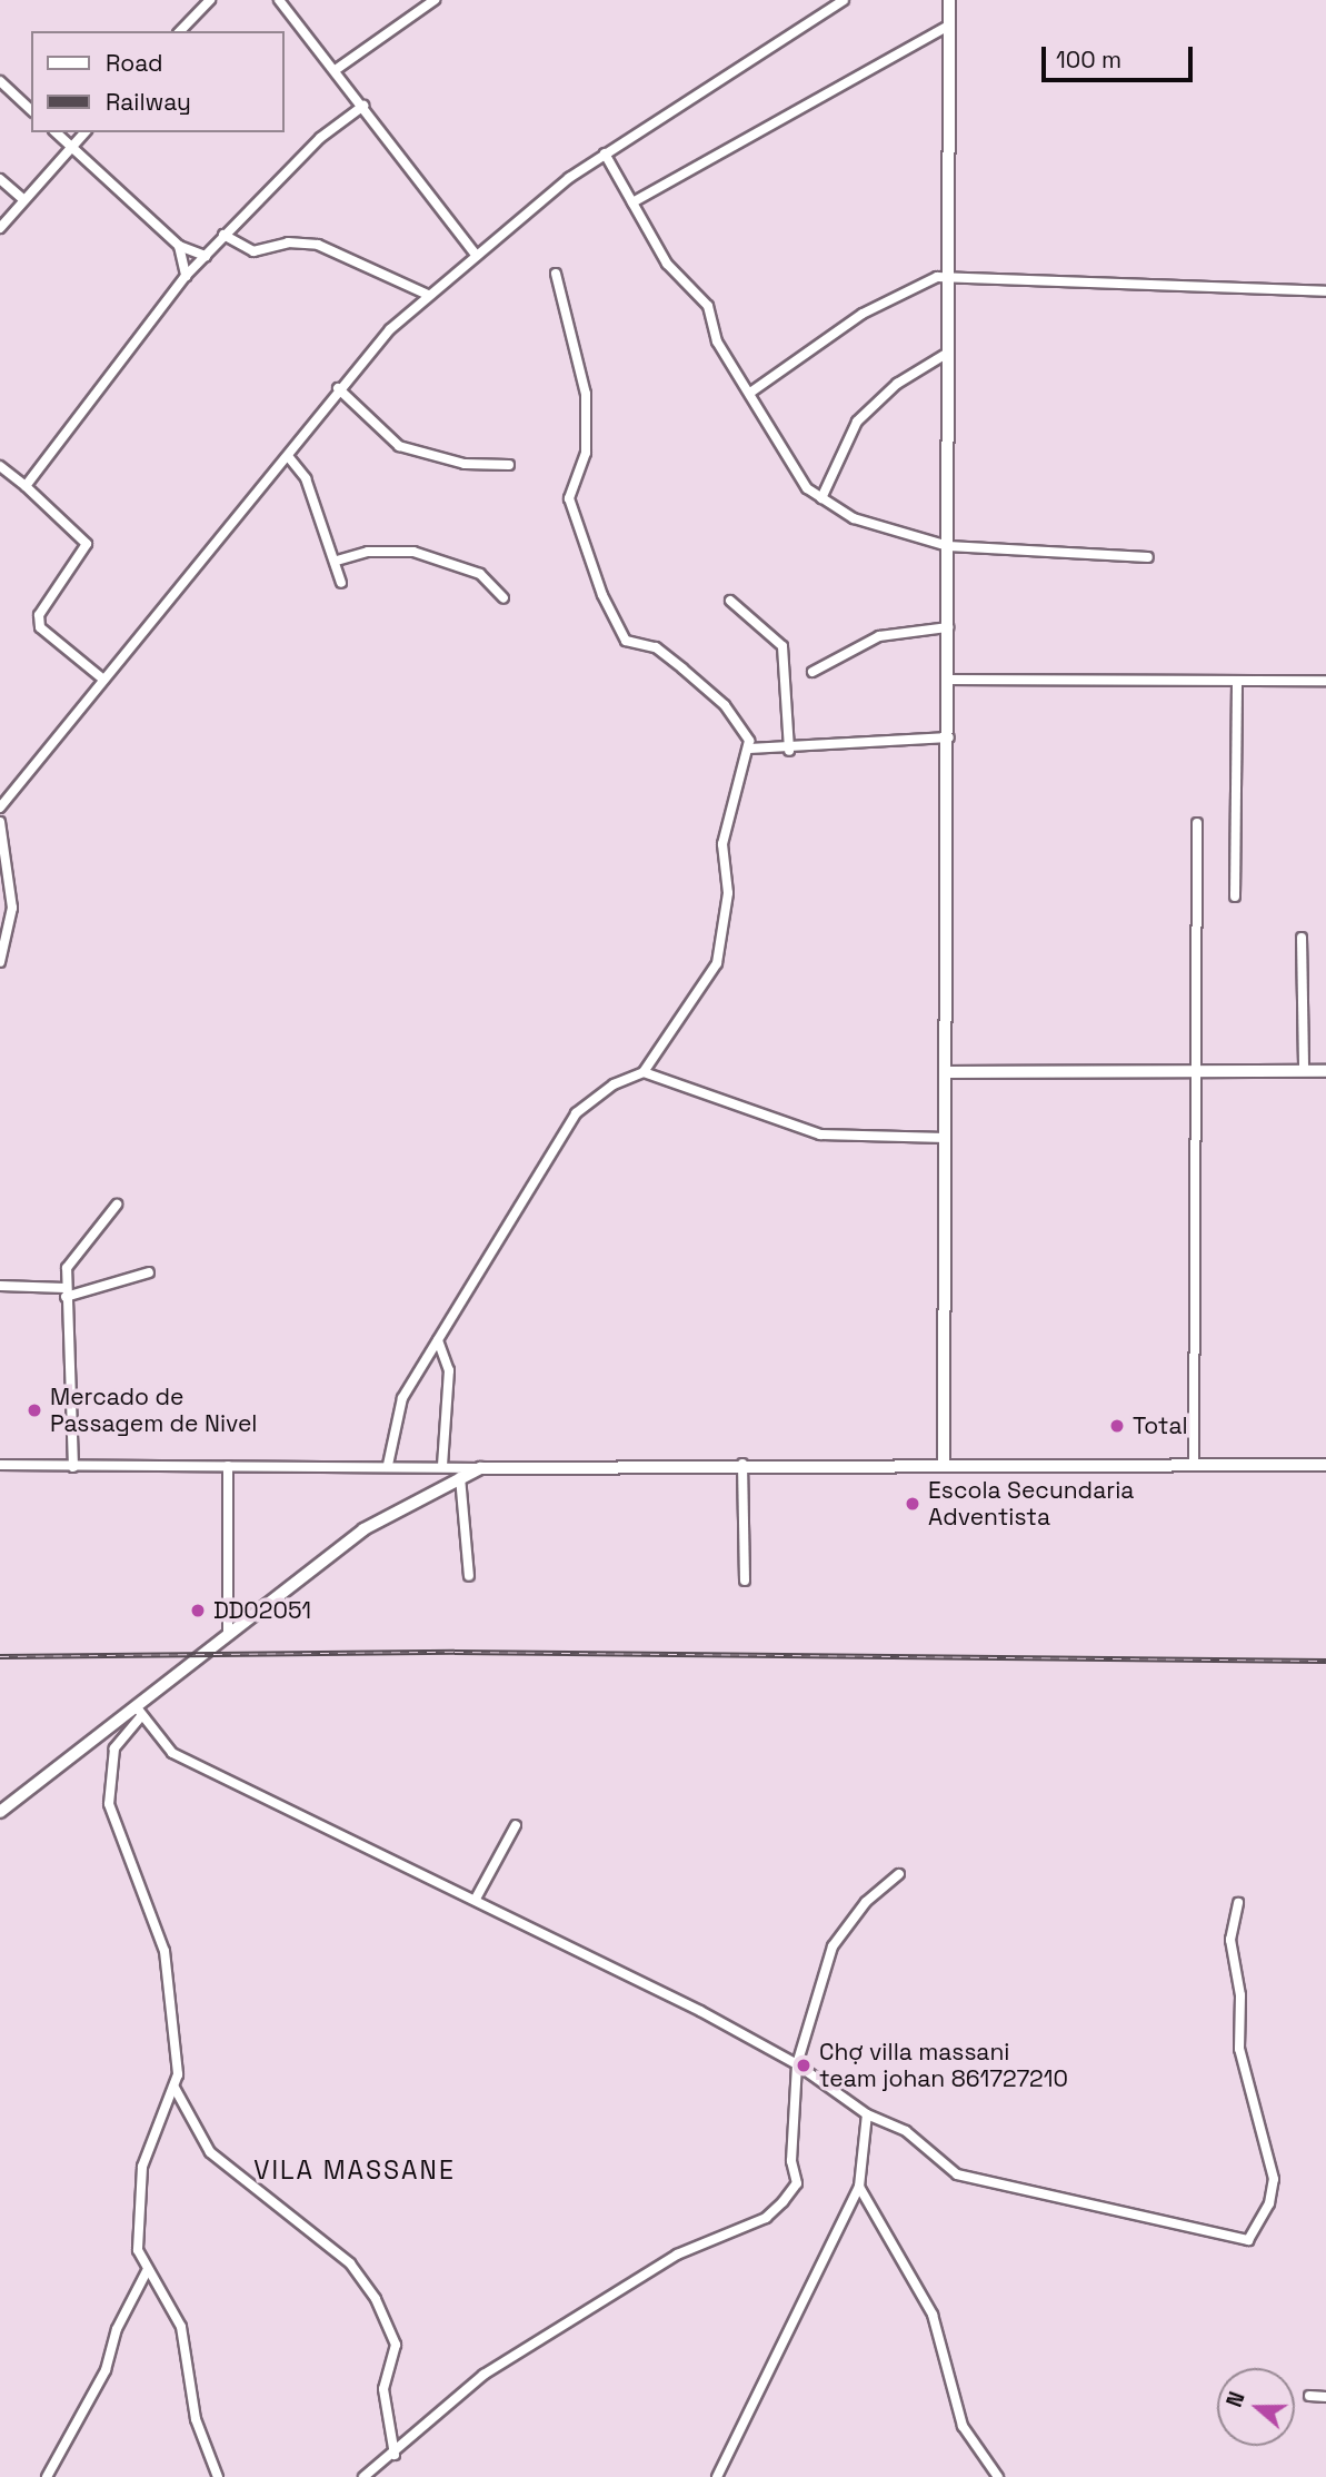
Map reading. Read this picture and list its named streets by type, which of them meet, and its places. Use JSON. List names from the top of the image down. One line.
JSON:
{"districts":["VILA MASSANE"],"places":["Mercado de Passagem de Nivel","Total","Escola Secundaria Adventista","DD02051","Chợ villa massani team johan 861727210"],"legend":["Road","Railway"],"scale_bar":"100 m","north":"left"}
